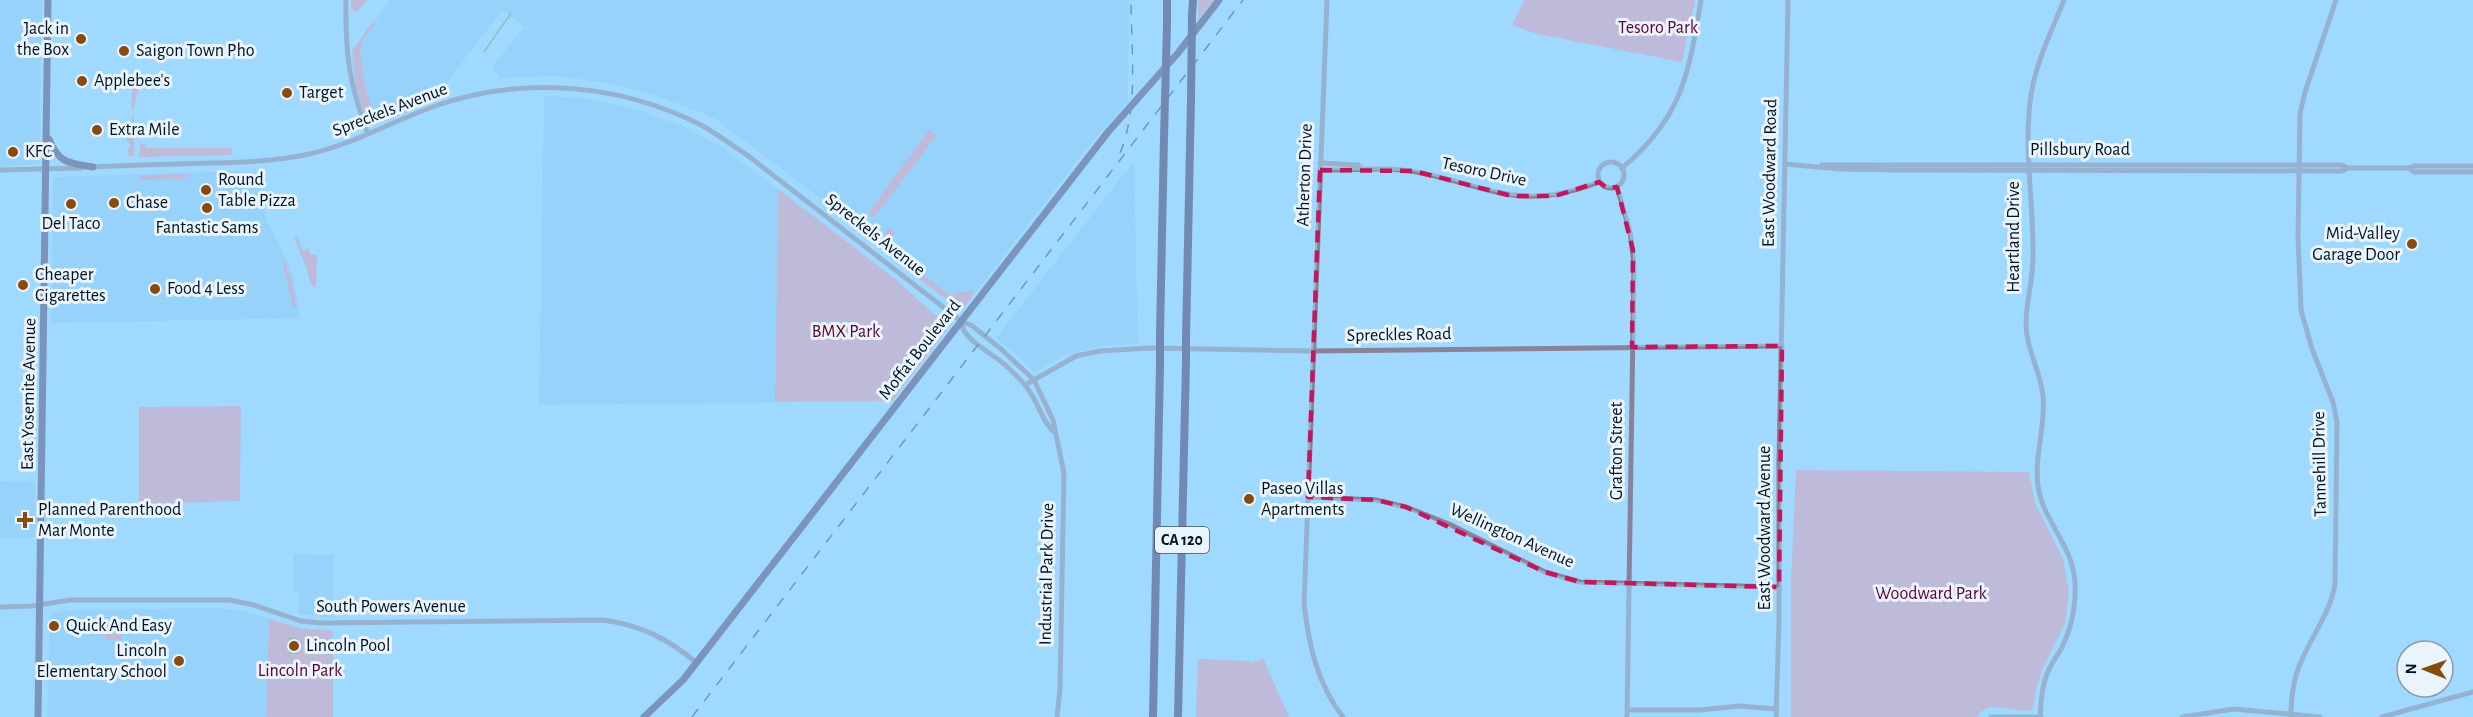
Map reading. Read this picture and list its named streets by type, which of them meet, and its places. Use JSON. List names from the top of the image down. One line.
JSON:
{"streets":{"highway":["CA 120"],"main road":["Moffat Boulevard","East Yosemite Avenue"],"street":["Spreckels Avenue","Pillsbury Road","Tesoro Drive","East Woodward Road","Atherton Drive","Heartland Drive","Spreckles Road","Grafton Street","Tannehill Drive","East Woodward Avenue","Wellington Avenue","Industrial Park Drive","South Powers Avenue"]},"crossings":[["Spreckels Avenue","Moffat Boulevard"],["Spreckels Avenue","East Yosemite Avenue"],["Spreckels Avenue","Industrial Park Drive"],["Pillsbury Road","East Woodward Road"],["Pillsbury Road","Heartland Drive"],["Pillsbury Road","Tannehill Drive"],["Tesoro Drive","Atherton Drive"],["Tesoro Drive","Grafton Street"],["East Woodward Road","Spreckles Road"],["East Woodward Road","East Woodward Avenue"],["Atherton Drive","Spreckles Road"],["Atherton Drive","Wellington Avenue"],["Spreckles Road","Grafton Street"],["Spreckles Road","East Woodward Avenue"],["Spreckles Road","Industrial Park Drive"],["Moffat Boulevard","Industrial Park Drive"],["Moffat Boulevard","South Powers Avenue"],["East Yosemite Avenue","South Powers Avenue"],["Grafton Street","Wellington Avenue"],["East Woodward Avenue","Wellington Avenue"]],"parks":["Tesoro Park","BMX Park","Woodward Park","Lincoln Park"],"places":{"other":["Jack in the Box","Saigon Town Pho","Applebee's","Target","Extra Mile","KFC","Round Table Pizza","Chase","Del Taco","Fantastic Sams","Mid-Valley Garage Door","Cheaper Cigarettes","Food 4 Less","Paseo Villas Apartments","Quick And Easy","Lincoln Pool","Lincoln Elementary School"],"health":["Planned Parenthood Mar Monte"]},"north":"left"}
